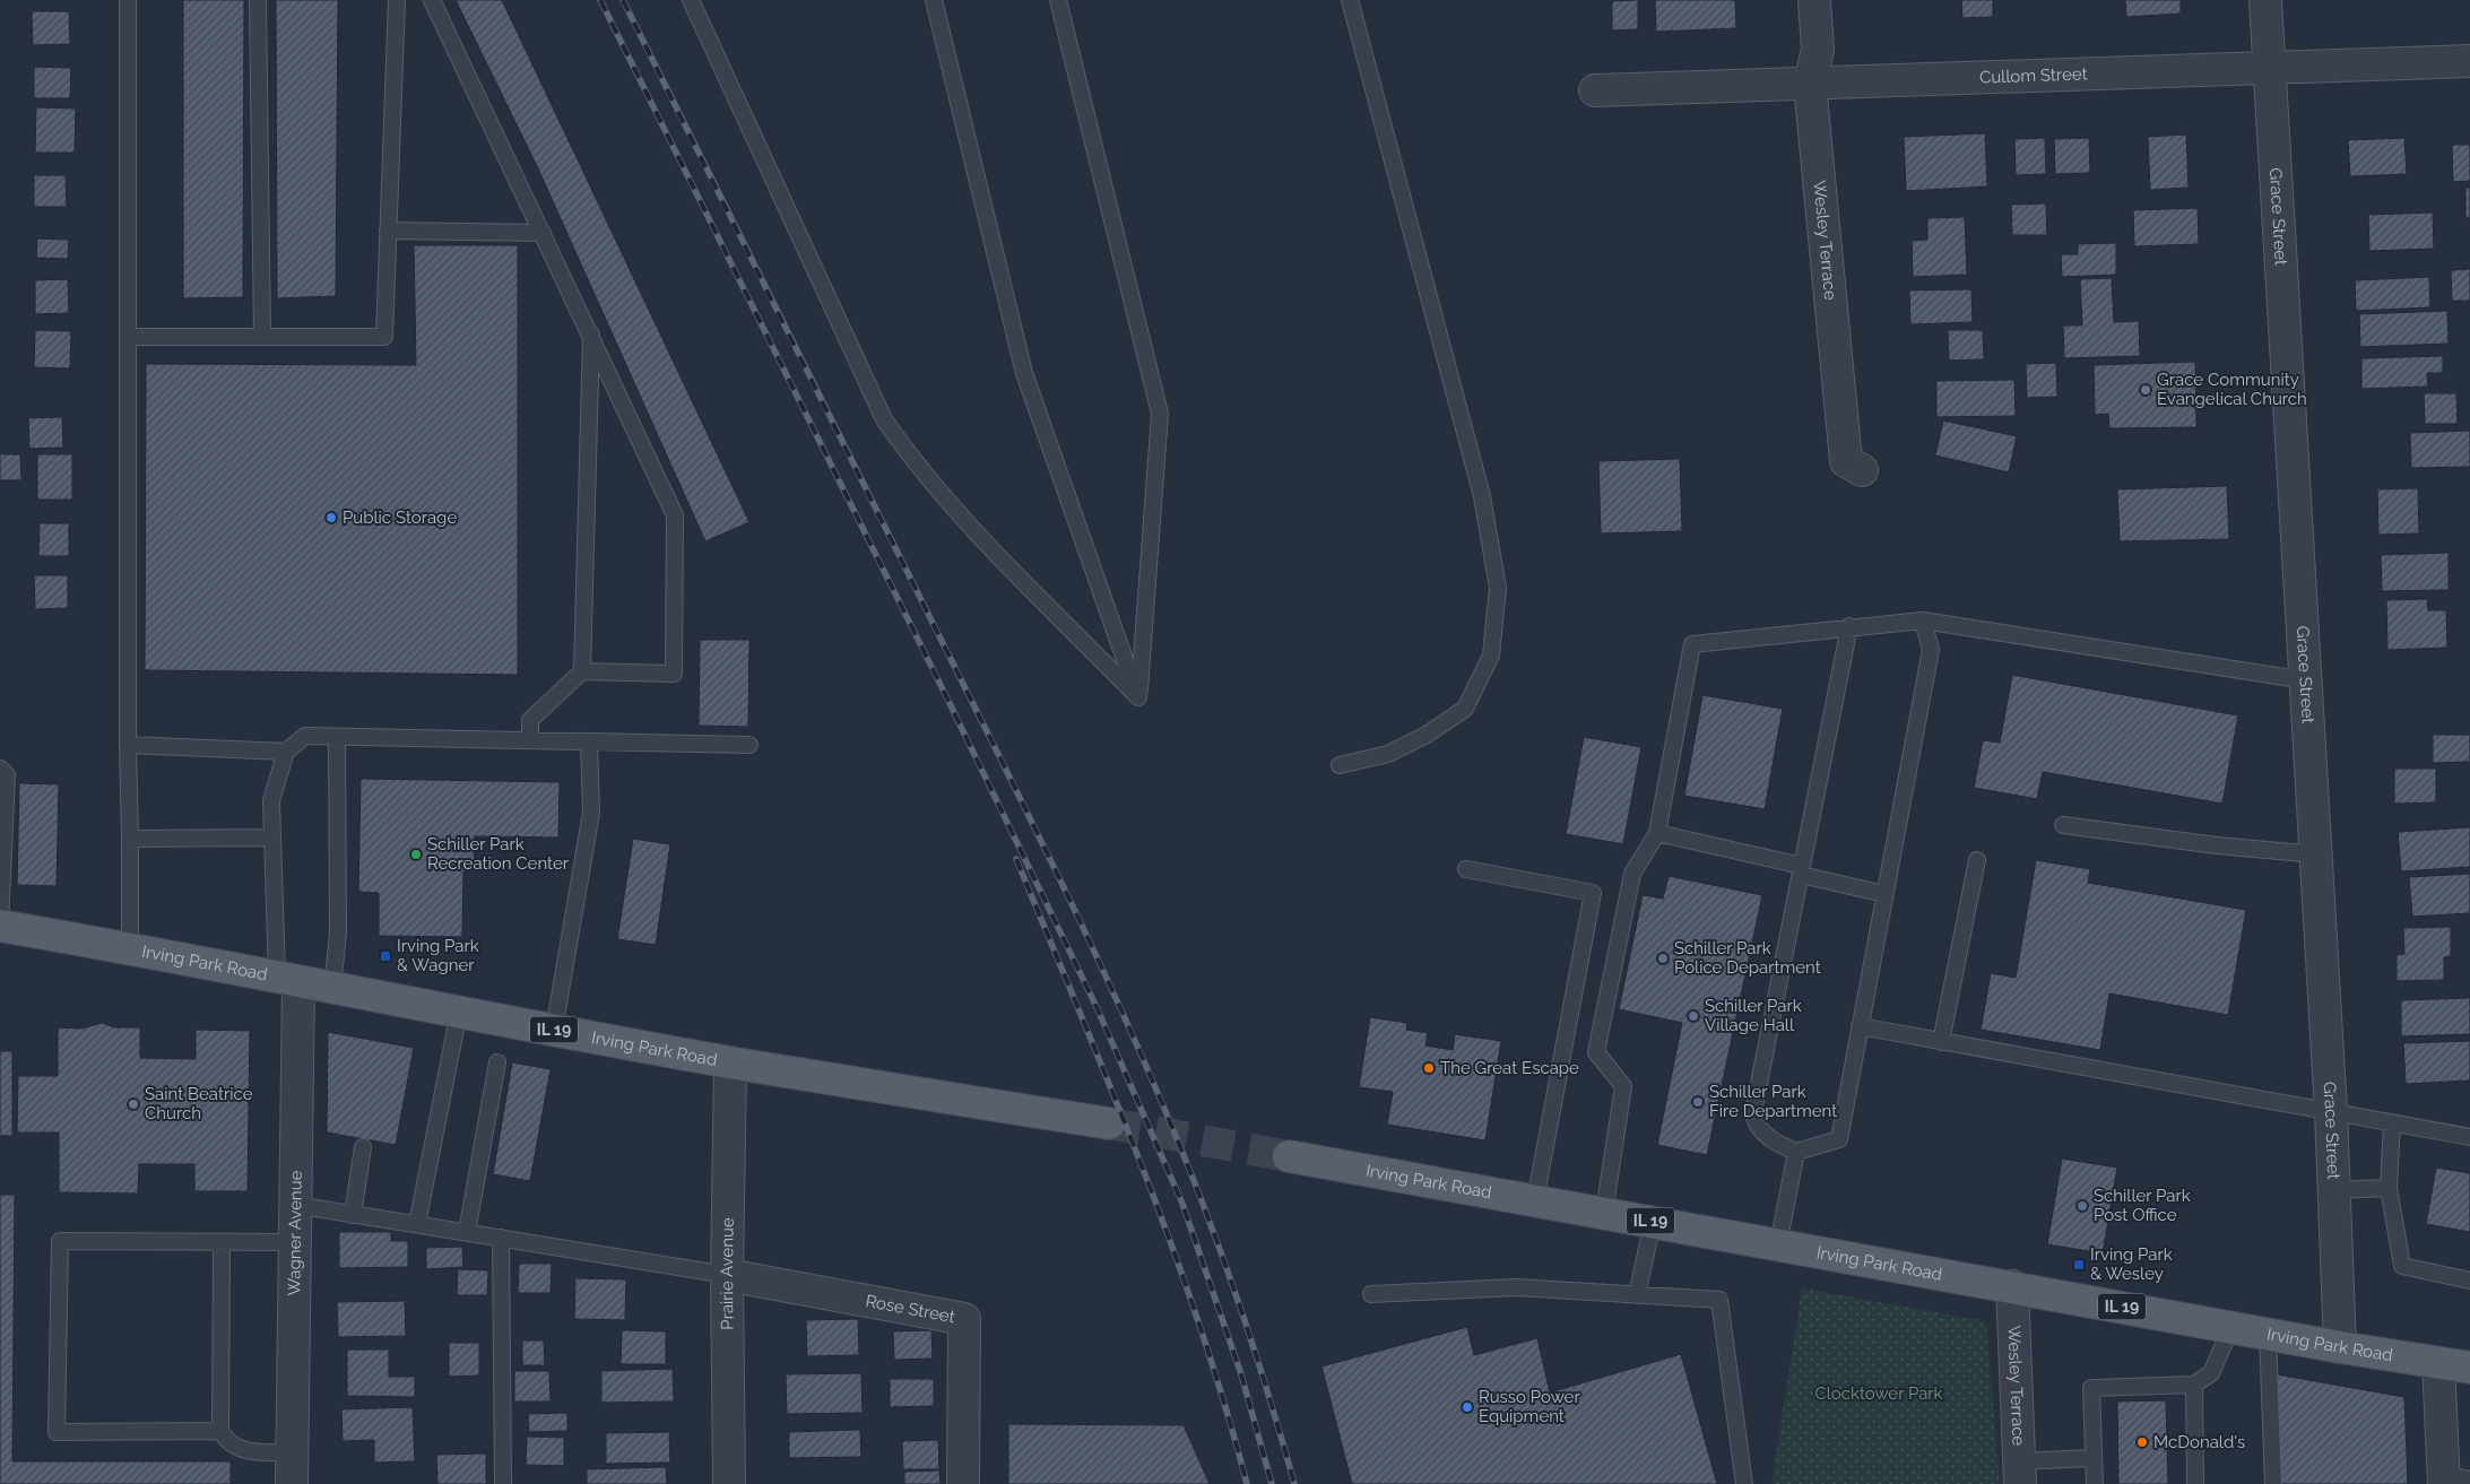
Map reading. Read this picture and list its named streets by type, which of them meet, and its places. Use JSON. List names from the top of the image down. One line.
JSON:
{"streets":{"main road":["Irving Park Road","IL 19"],"street":["Cullom Street","Grace Street","Wesley Terrace","Wagner Avenue","Prairie Avenue","Rose Street"]},"crossings":[["Cullom Street","Grace Street"],["Cullom Street","Wesley Terrace"],["Grace Street","Irving Park Road"],["Wesley Terrace","Irving Park Road"],["Irving Park Road","Wagner Avenue"],["Irving Park Road","Prairie Avenue"],["Prairie Avenue","Rose Street"]],"parks":["Clocktower Park"],"places":{"other":["Grace Community Evangelical Church","Public Storage","Schiller Park Recreation Center","Schiller Park Police Department","Schiller Park Village Hall","The Great Escape","Schiller Park Fire Department","Saint Beatrice Church","Schiller Park Post Office","Russo Power Equipment","McDonald's"],"transit":["Irving Park & Wagner","Irving Park & Wesley"]}}
